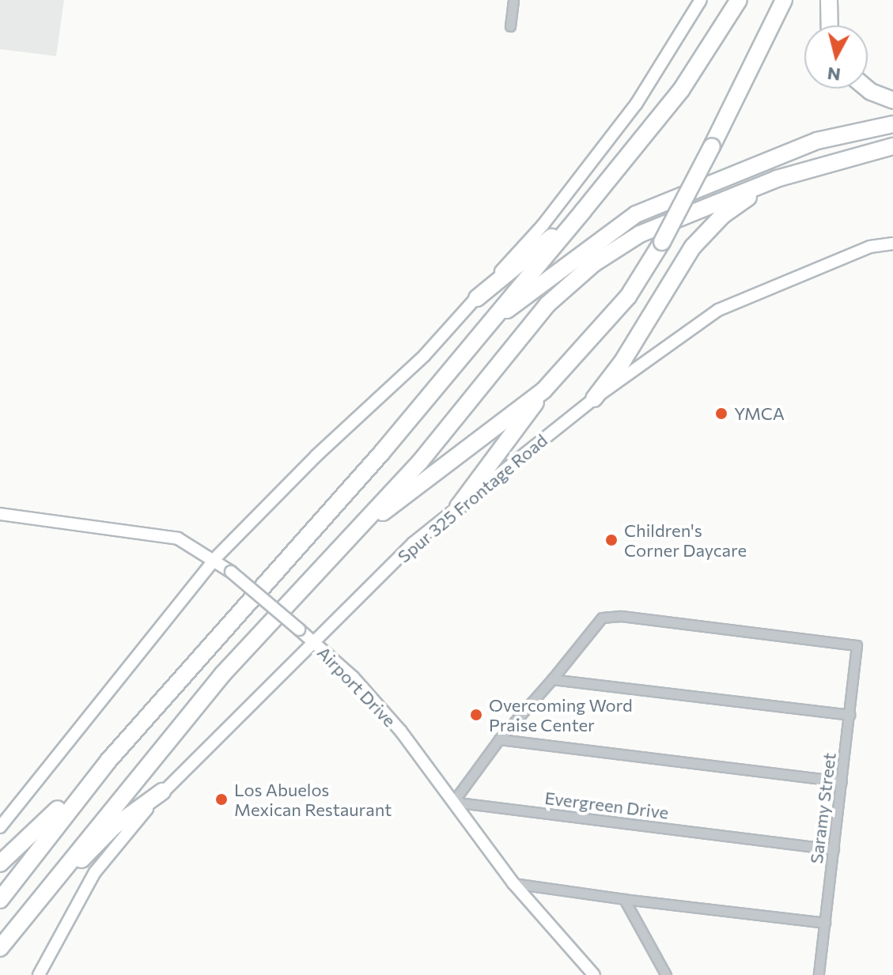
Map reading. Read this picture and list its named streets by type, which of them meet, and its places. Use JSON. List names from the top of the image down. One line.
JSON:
{"streets":{"main road":["Spur 325 Frontage Road","Airport Drive"],"street":["Evergreen Drive","Saramy Street"]},"crossings":[["Spur 325 Frontage Road","Airport Drive"],["Airport Drive","Evergreen Drive"],["Evergreen Drive","Saramy Street"]],"places":["YMCA","Children's Corner Daycare","Overcoming Word Praise Center","Los Abuelos Mexican Restaurant"],"north":"bottom"}
